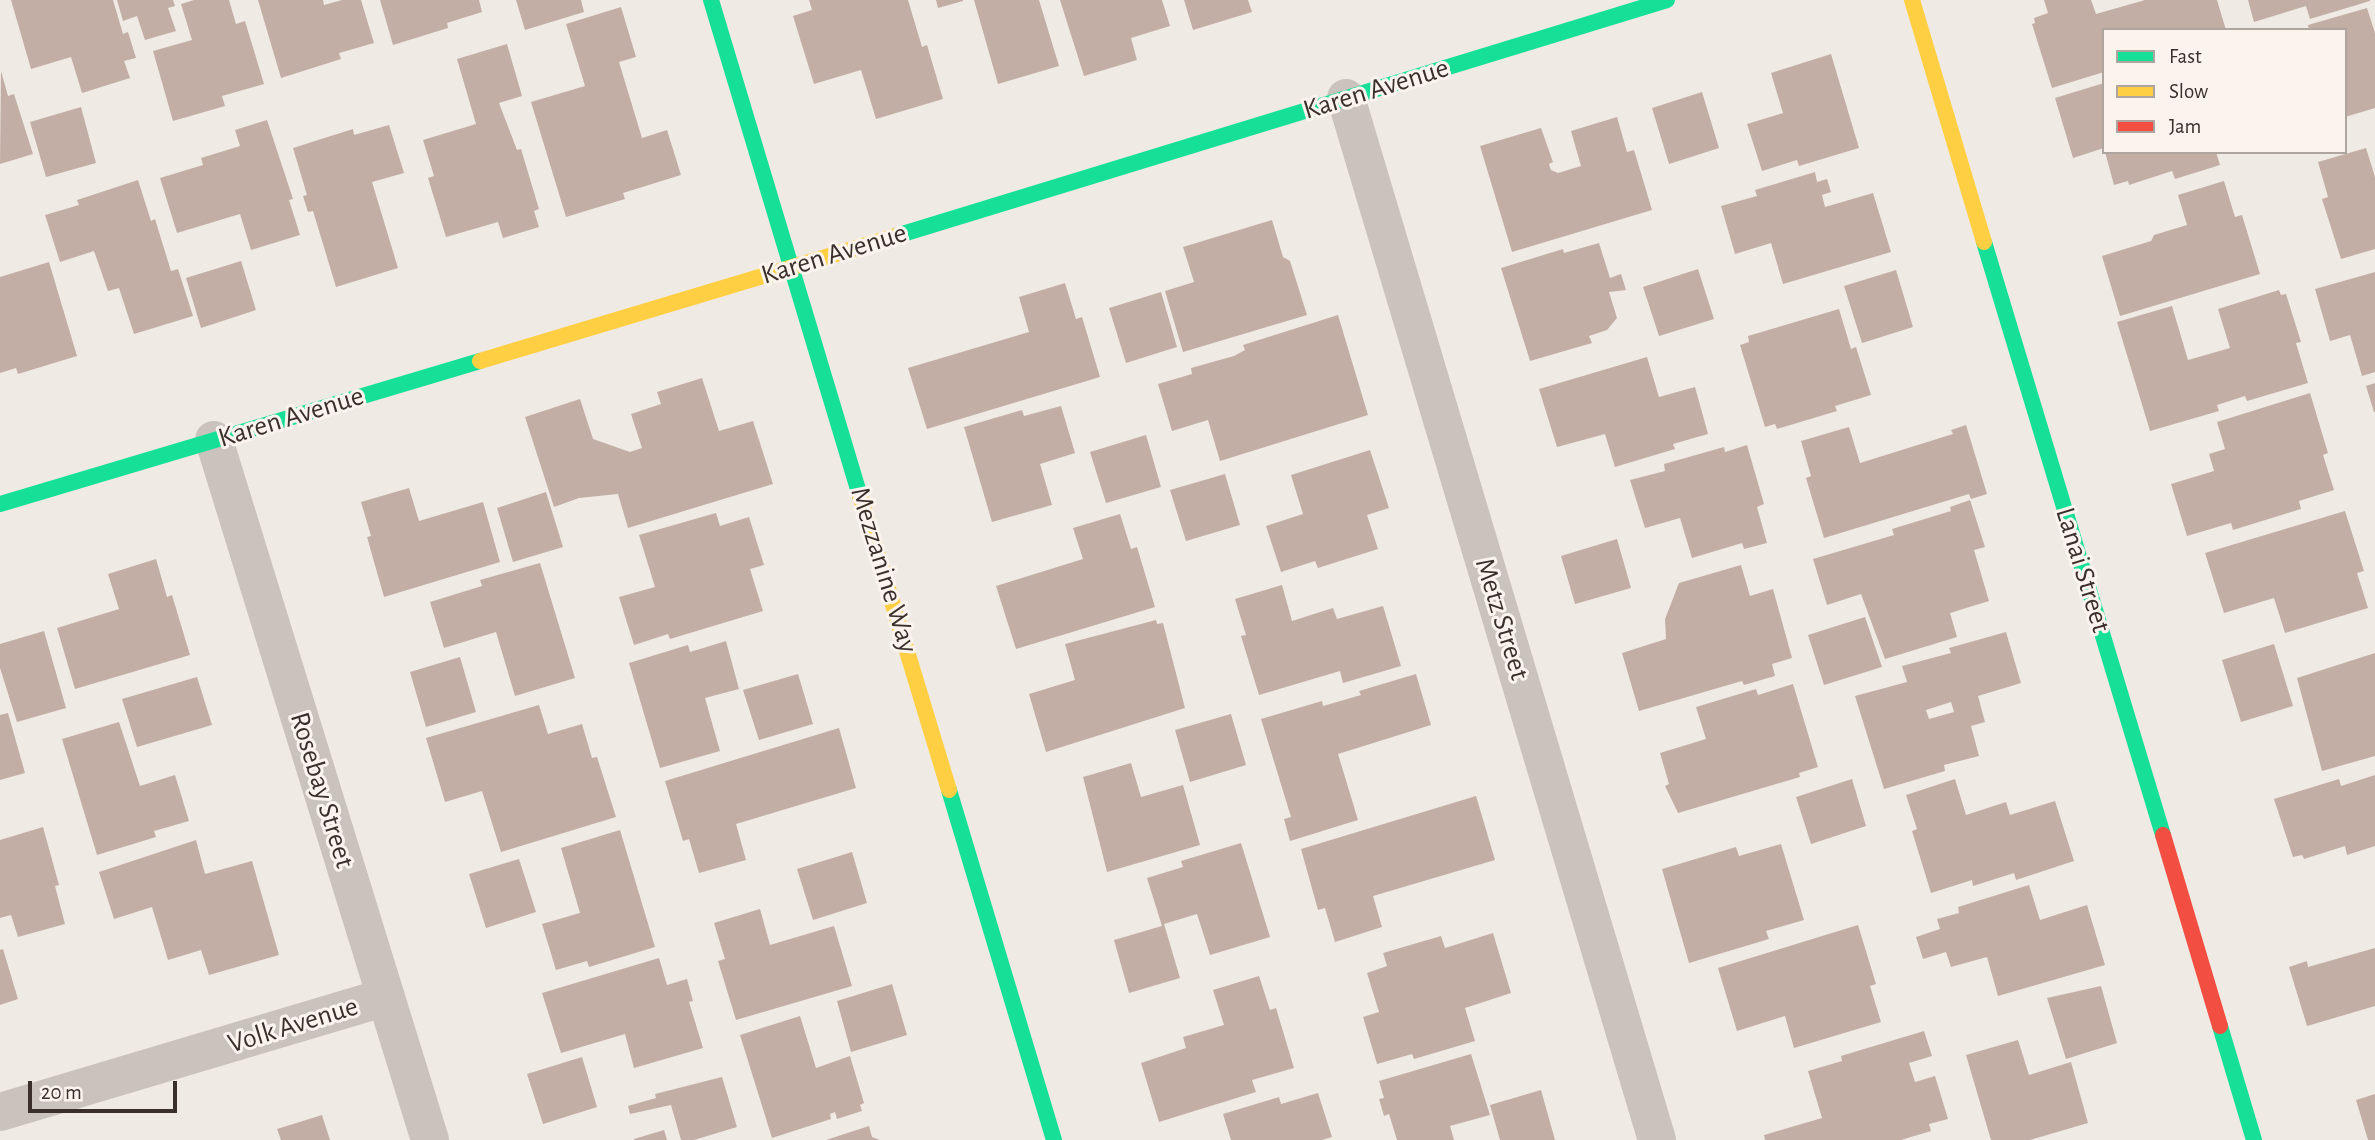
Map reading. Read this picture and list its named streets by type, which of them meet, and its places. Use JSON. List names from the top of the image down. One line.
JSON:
{"streets":{"street":["Karen Avenue","Mezzanine Way","Lanai Street","Metz Street","Rosebay Street","Volk Avenue"]},"crossings":[["Karen Avenue","Mezzanine Way"],["Karen Avenue","Metz Street"],["Karen Avenue","Rosebay Street"],["Rosebay Street","Volk Avenue"]],"legend":["Fast","Slow","Jam"],"scale_bar":"20 m"}
